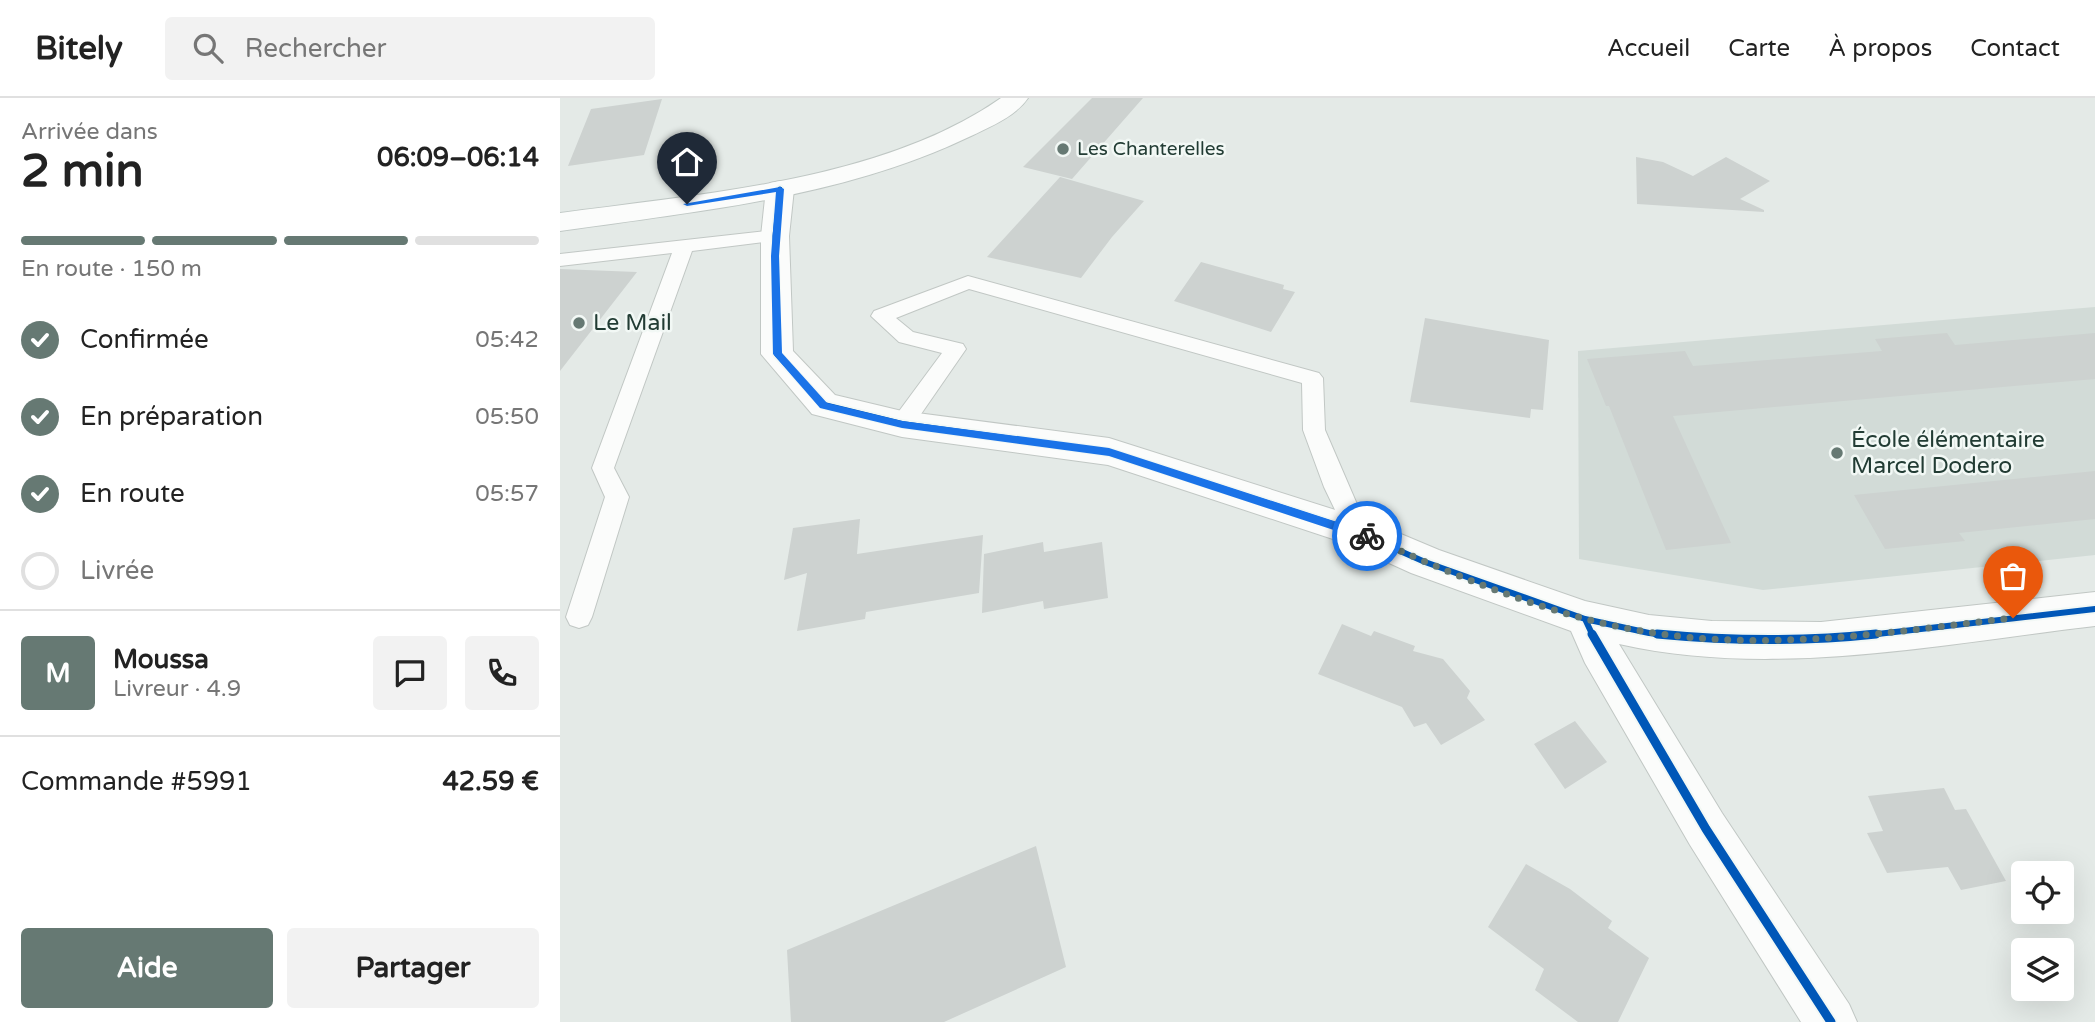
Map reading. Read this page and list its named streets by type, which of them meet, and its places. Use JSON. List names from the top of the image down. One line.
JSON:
{"places":["Les Chanterelles","Le Mail","École élémentaire Marcel Dodero"],"page":{"header":"Bitely","search":"Rechercher","nav":["Accueil","Carte","À propos","Contact"],"heading":["2 min","Arrivée dans","06:09–06:14"],"panel":["Moussa","Livreur · 4.9","Commande #5991","42.59 €"],"bar":"En route · 150 m","list":[["Confirmée","05:42"],["En préparation","05:50"],["En route","05:57"],"Livrée"],"round":"M","buttons":["Aide","Partager"]}}
